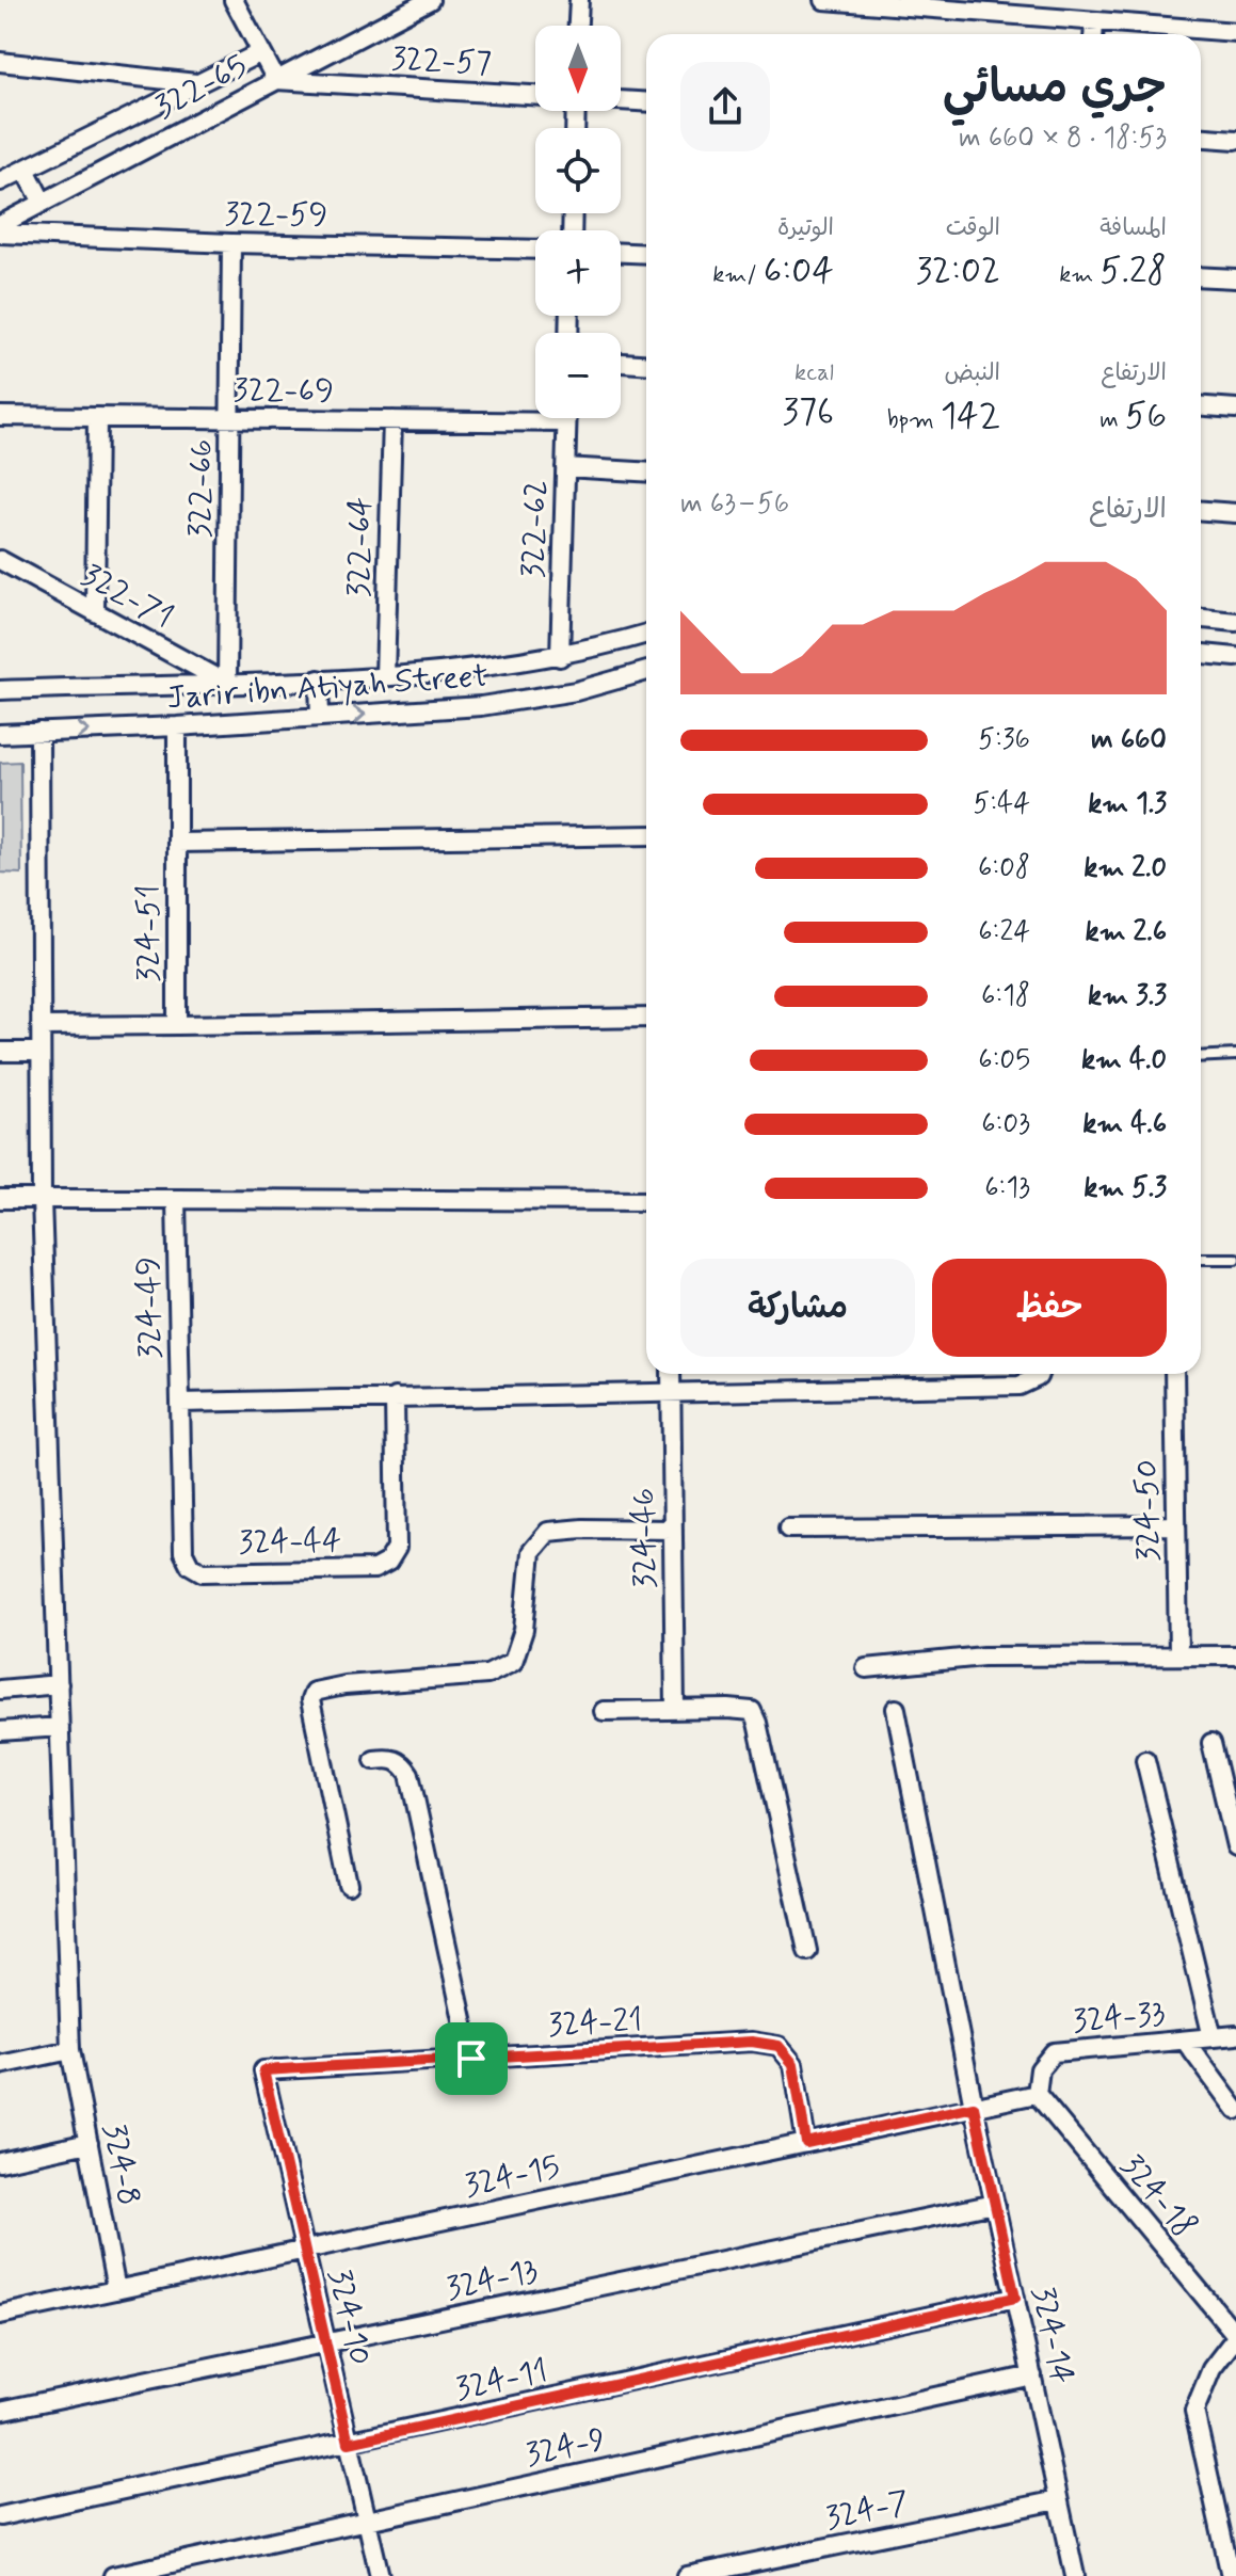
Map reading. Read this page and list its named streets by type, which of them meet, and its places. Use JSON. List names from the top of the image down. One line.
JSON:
{"streets":{"street":["322-57","322-65","322-59","322-69","322-66","322-62","322-64","322-71","Jarir ibn Atiyah Street","324-51","324-49","324-50","324-46","324-44","324-33","324-21","324-8","324-15","324-18","324-13","324-10","324-14","324-11","324-9","324-7"]},"crossings":[["322-57","322-65"],["322-59","322-66"],["322-69","322-66"],["322-69","322-62"],["322-69","322-64"],["322-66","322-71"],["322-66","Jarir ibn Atiyah Street"],["322-62","Jarir ibn Atiyah Street"],["322-64","Jarir ibn Atiyah Street"],["322-71","Jarir ibn Atiyah Street"],["Jarir ibn Atiyah Street","324-8"],["324-49","324-46"],["324-49","324-44"],["324-33","324-15"],["324-33","324-18"],["324-21","324-15"],["324-21","324-10"],["324-8","324-15"],["324-15","324-18"],["324-15","324-10"],["324-15","324-14"],["324-13","324-10"],["324-13","324-14"],["324-10","324-11"],["324-10","324-9"],["324-14","324-11"],["324-14","324-9"],["324-14","324-7"]],"north":"bottom","page":{"map_buttons":["+","−"],"heading":["جري مسائي","18:53 · 8 × 660 m"],"stats":[["المسافة","5.28 km"],["الوقت","32:02"],["الوتيرة","6:04 /km"],["الارتفاع","56 m"],["النبض","142 bpm"],["kcal","376"]],"chart":["الارتفاع","56–63 m"],"list":[{"name":"660 m","note":"5:36"},{"name":"1.3 km","note":"5:44"},{"name":"2.0 km","note":"6:08"},{"name":"2.6 km","note":"6:24"},{"name":"3.3 km","note":"6:18"},{"name":"4.0 km","note":"6:05"},{"name":"4.6 km","note":"6:03"},{"name":"5.3 km","note":"6:13"}],"buttons":["حفظ","مشاركة"]}}
